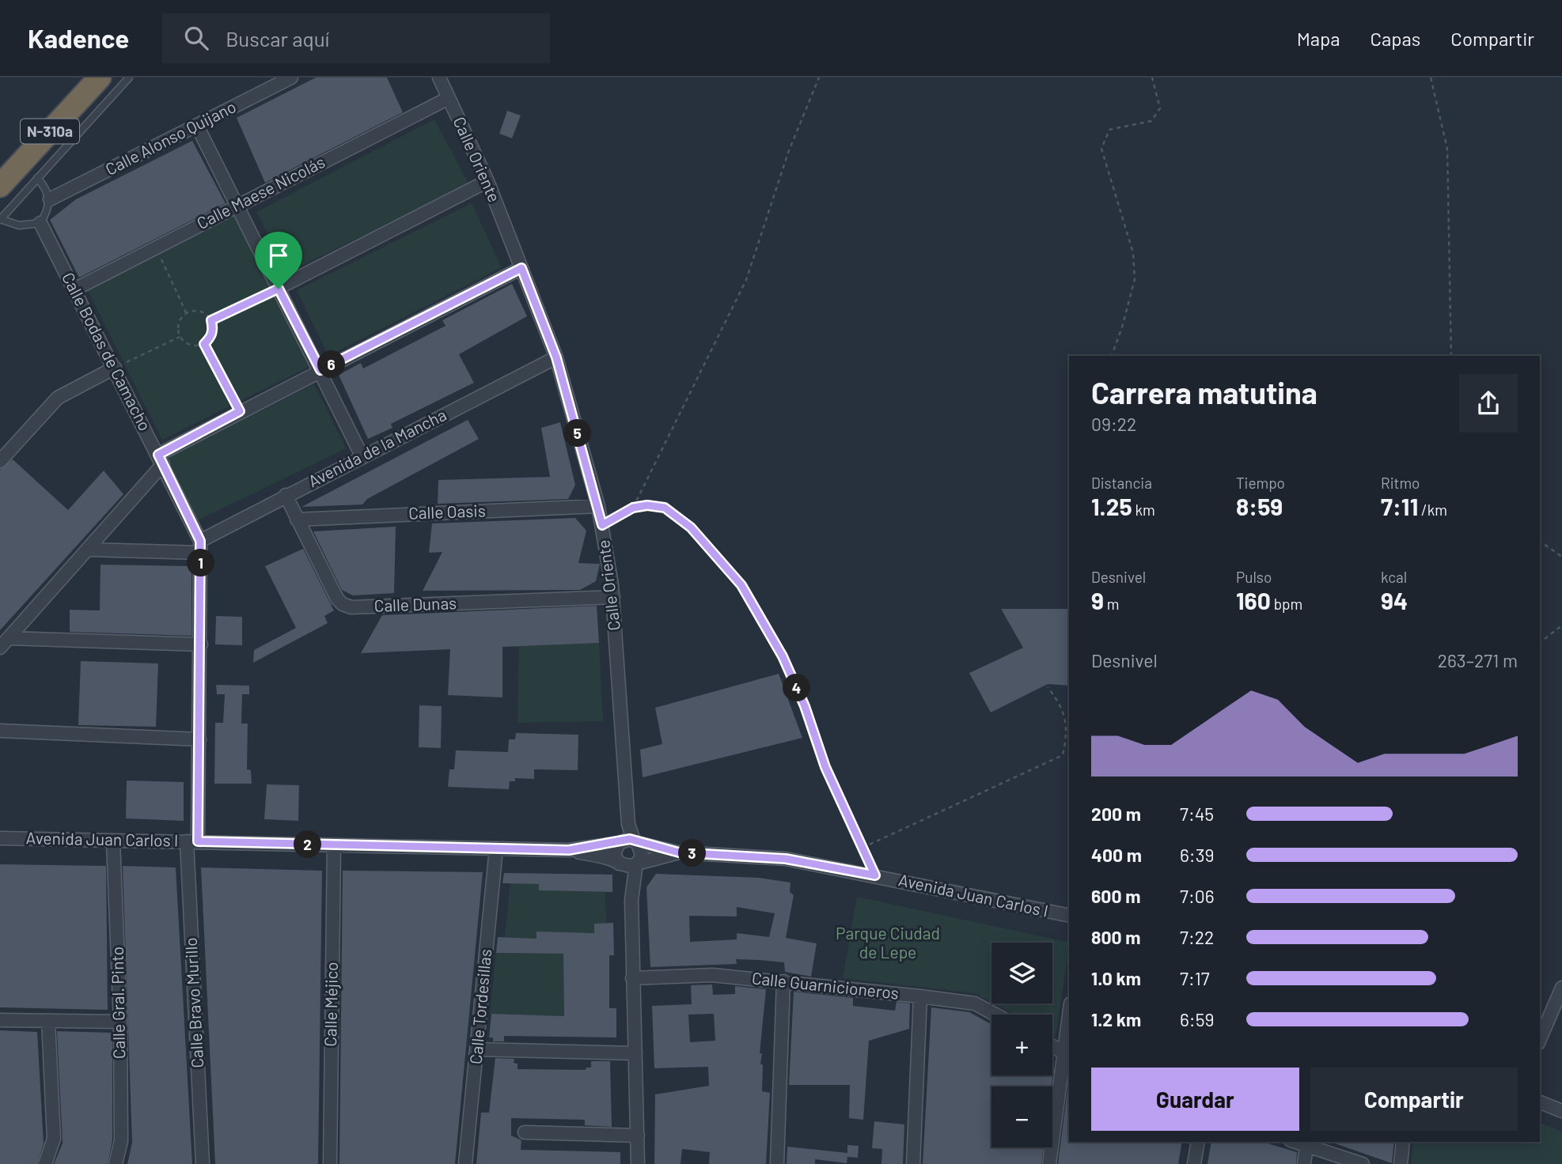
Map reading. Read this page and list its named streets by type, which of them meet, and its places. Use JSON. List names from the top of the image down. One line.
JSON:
{"streets":{"highway":["N-310a"],"street":["Calle Alonso Quijano","Calle Oriente","Calle Maese Nicolás","Calle Bodas de Camacho","Avenida de la Mancha","Calle Oasis","Calle Dunas","Avenida Juan Carlos I","Calle Guarnicioneros","Calle Gral. Pinto","Calle Bravo Murillo","Calle Méjico","Calle Tordesillas"]},"crossings":[["Calle Oriente","Calle Maese Nicolás"],["Calle Oriente","Avenida de la Mancha"],["Calle Oriente","Calle Oasis"],["Calle Oriente","Calle Dunas"],["Calle Maese Nicolás","Calle Bodas de Camacho"],["Calle Bodas de Camacho","Avenida de la Mancha"],["Avenida de la Mancha","Calle Dunas"],["Calle Oasis","Calle Dunas"],["Avenida Juan Carlos I","Calle Gral. Pinto"],["Avenida Juan Carlos I","Calle Bravo Murillo"],["Avenida Juan Carlos I","Calle Méjico"],["Avenida Juan Carlos I","Calle Tordesillas"]],"parks":["Parque Ciudad de Lepe"],"page":{"header":"Kadence","search":"Buscar aquí","nav":["Mapa","Capas","Compartir"],"pins":["6","5","1","4","2","3"],"heading":["Carrera matutina","09:22"],"stats":[["Distancia","1.25 km"],["Tiempo","8:59"],["Ritmo","7:11 /km"],["Desnivel","9 m"],["Pulso","160 bpm"],["kcal","94"]],"chart":["Desnivel","263–271 m"],"list":[{"name":"200 m","note":"7:45"},{"name":"400 m","note":"6:39"},{"name":"600 m","note":"7:06"},{"name":"800 m","note":"7:22"},{"name":"1.0 km","note":"7:17"},{"name":"1.2 km","note":"6:59"}],"map_buttons":["+","−"],"buttons":["Guardar","Compartir"]}}
